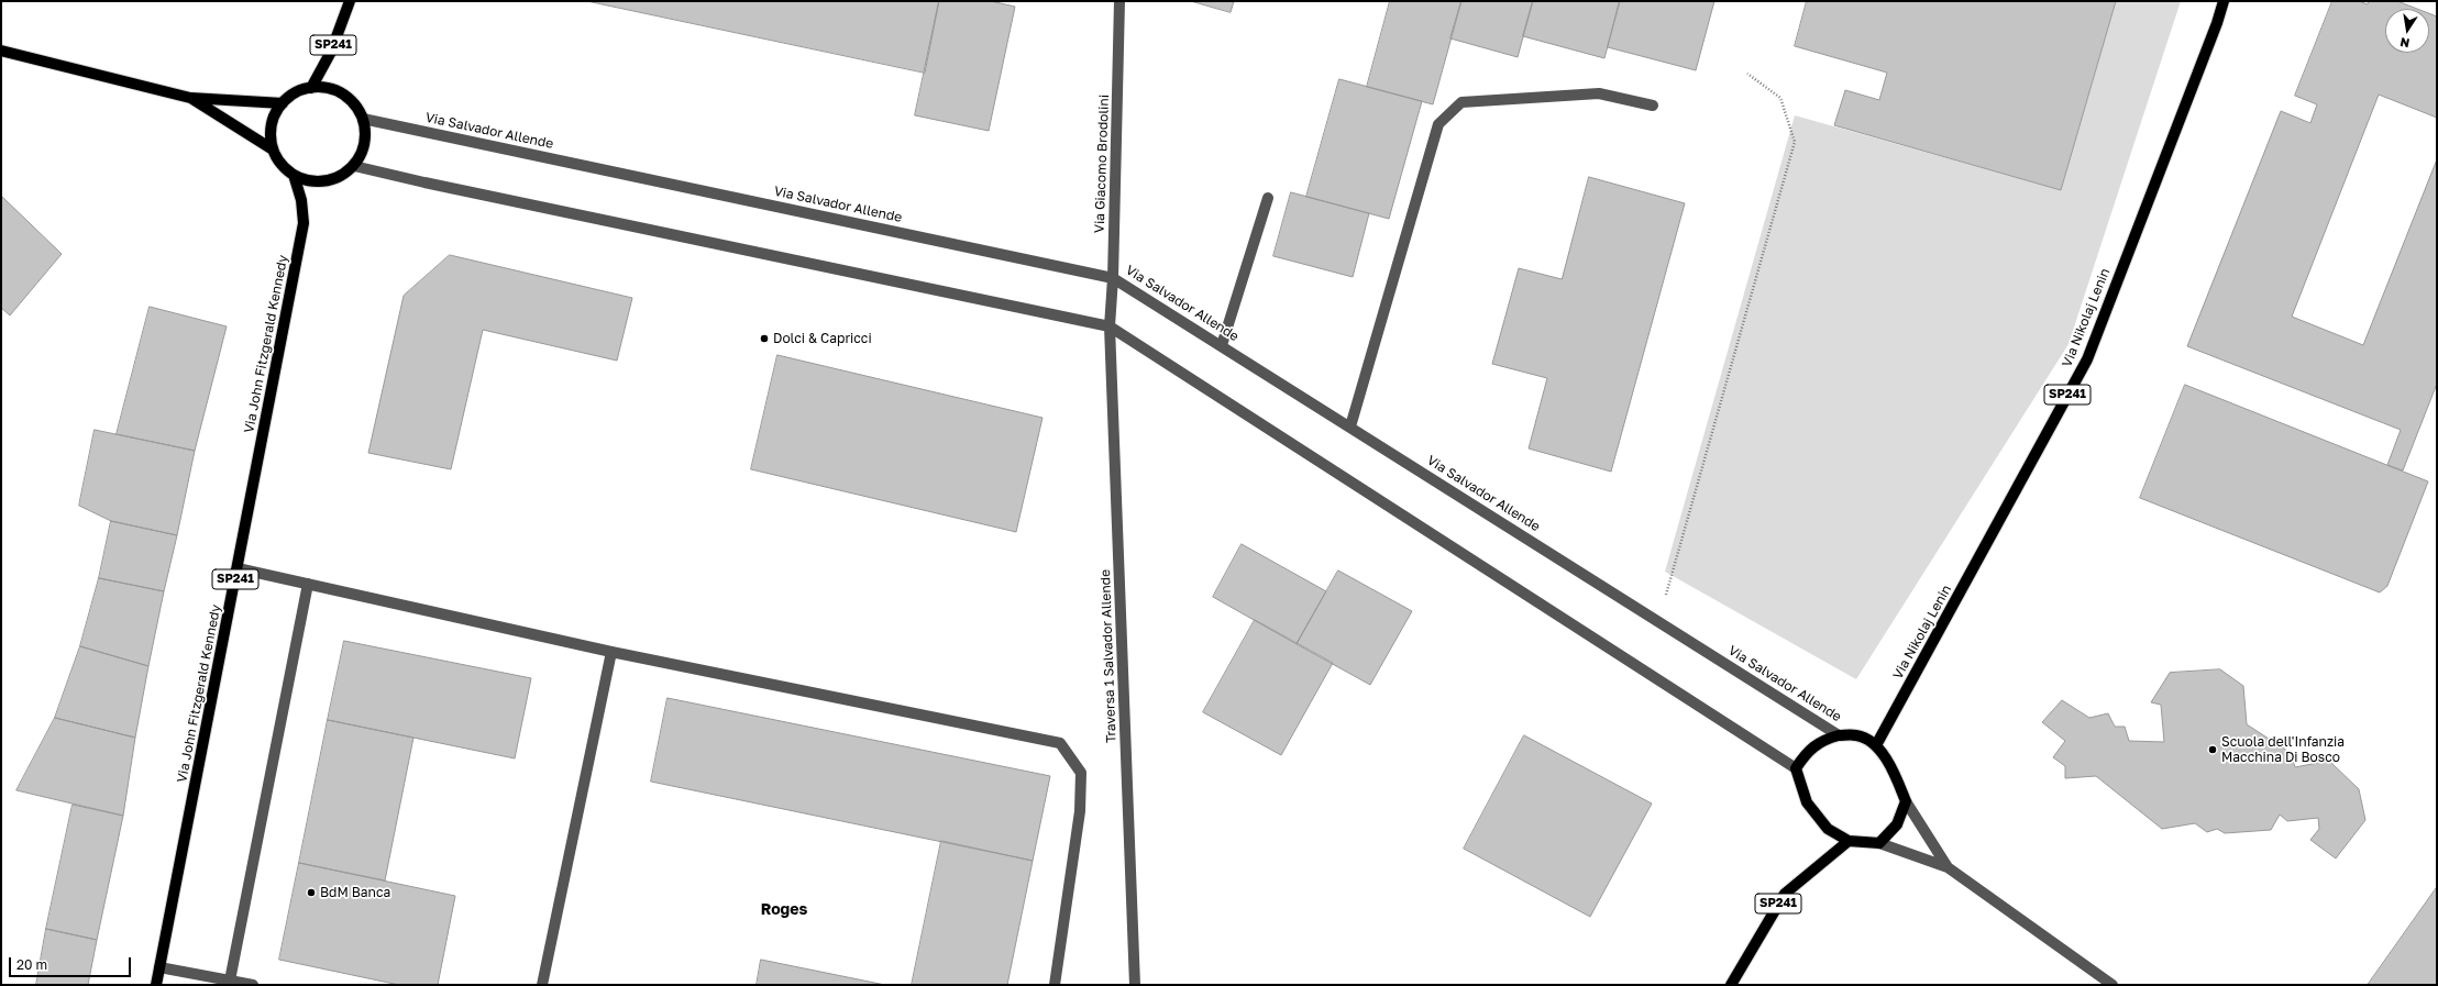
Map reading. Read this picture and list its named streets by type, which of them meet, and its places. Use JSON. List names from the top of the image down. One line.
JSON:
{"streets":{"main road":["SP241","Via Nikolaj Lenin","Via John Fitzgerald Kennedy"],"street":["Via Salvador Allende","Via Giacomo Brodolini","Traversa 1 Salvador Allende"]},"crossings":[["SP241","Via Salvador Allende"],["SP241","Via Nikolaj Lenin"],["SP241","Via John Fitzgerald Kennedy"],["Via Salvador Allende","Via Giacomo Brodolini"],["Via Salvador Allende","Via Nikolaj Lenin"],["Via Salvador Allende","Via John Fitzgerald Kennedy"],["Via Giacomo Brodolini","Traversa 1 Salvador Allende"]],"districts":["Roges"],"places":["Dolci & Capricci","Scuola dell'Infanzia Macchina Di Bosco","BdM Banca"],"scale_bar":"20 m","north":"bottom"}
